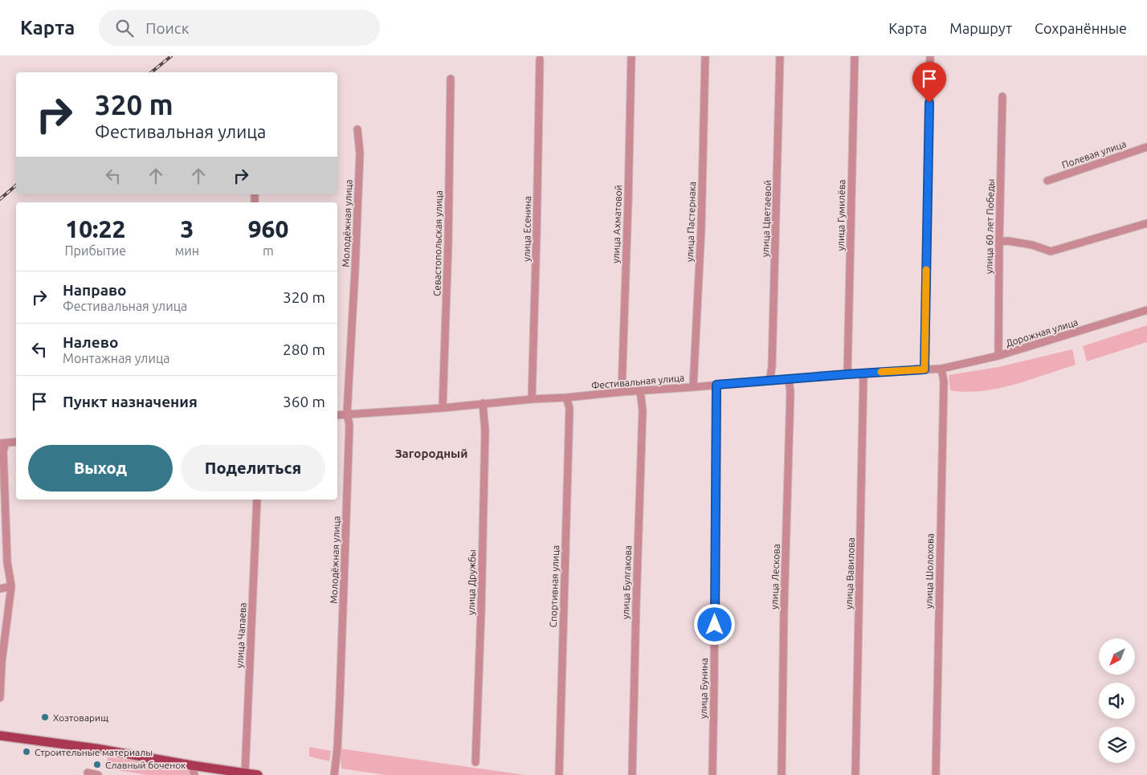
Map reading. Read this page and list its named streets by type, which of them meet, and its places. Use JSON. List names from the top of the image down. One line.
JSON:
{"streets":{"street":["Полевая улица","улица Гумилёва","улица Цветаевой","улица Пастернака","Молодёжная улица","улица Ахматовой","улица 60 лет Победы","улица Есенина","Севастопольская улица","Дорожная улица","Фестивальная улица","улица Шолохова","улица Вавилова","улица Лескова","улица Дружбы","улица Булгакова","Спортивная улица","улица Чапаева","улица Бунина"]},"crossings":[["улица Гумилёва","Фестивальная улица"],["улица Цветаевой","Фестивальная улица"],["улица Пастернака","Фестивальная улица"],["Молодёжная улица","Фестивальная улица"],["улица Ахматовой","Фестивальная улица"],["улица 60 лет Победы","Дорожная улица"],["улица Есенина","Фестивальная улица"],["Севастопольская улица","Фестивальная улица"],["Дорожная улица","Фестивальная улица"],["Дорожная улица","улица Шолохова"],["Фестивальная улица","улица Шолохова"],["Фестивальная улица","улица Вавилова"],["Фестивальная улица","улица Лескова"],["Фестивальная улица","улица Дружбы"],["Фестивальная улица","улица Булгакова"],["Фестивальная улица","Спортивная улица"],["Фестивальная улица","улица Бунина"]],"districts":["Загородный"],"places":["Хозтоварищ","Строительные материалы","Славный боченок"],"north":"bottom left","page":{"header":"Карта","search":"Поиск","nav":["Карта","Маршрут","Сохранённые"],"turn":["320 m","Фестивальная улица"],"eta":["10:22","Прибытие","3","мин","960","m"],"list":[{"name":"Направо","note":"Фестивальная улица","value":"320 m"},{"name":"Налево","note":"Монтажная улица","value":"280 m"},{"name":"Пункт назначения","value":"360 m"}],"buttons":["Выход","Поделиться"]}}
